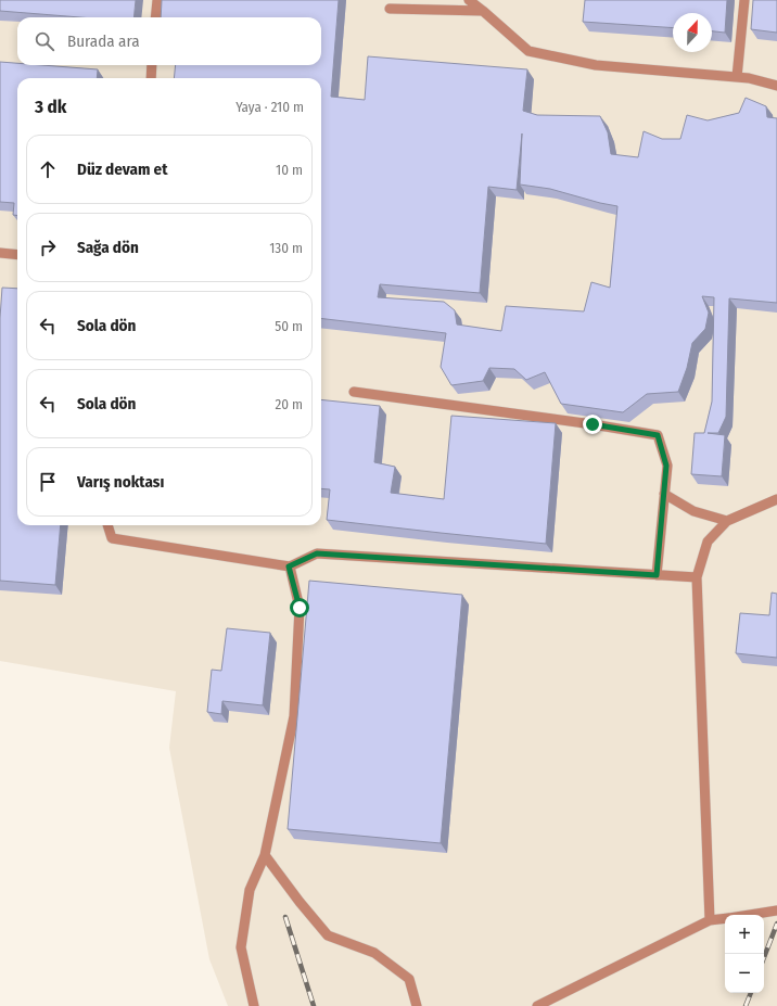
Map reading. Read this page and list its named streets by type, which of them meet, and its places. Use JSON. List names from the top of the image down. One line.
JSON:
{"north":"top","page":{"search":"Burada ara","heading":["3 dk","Yaya · 210 m"],"list":[["Düz devam et","10 m"],["Sağa dön","130 m"],["Sola dön","50 m"],["Sola dön","20 m"],"Varış noktası"],"map_buttons":["+","−"]}}
